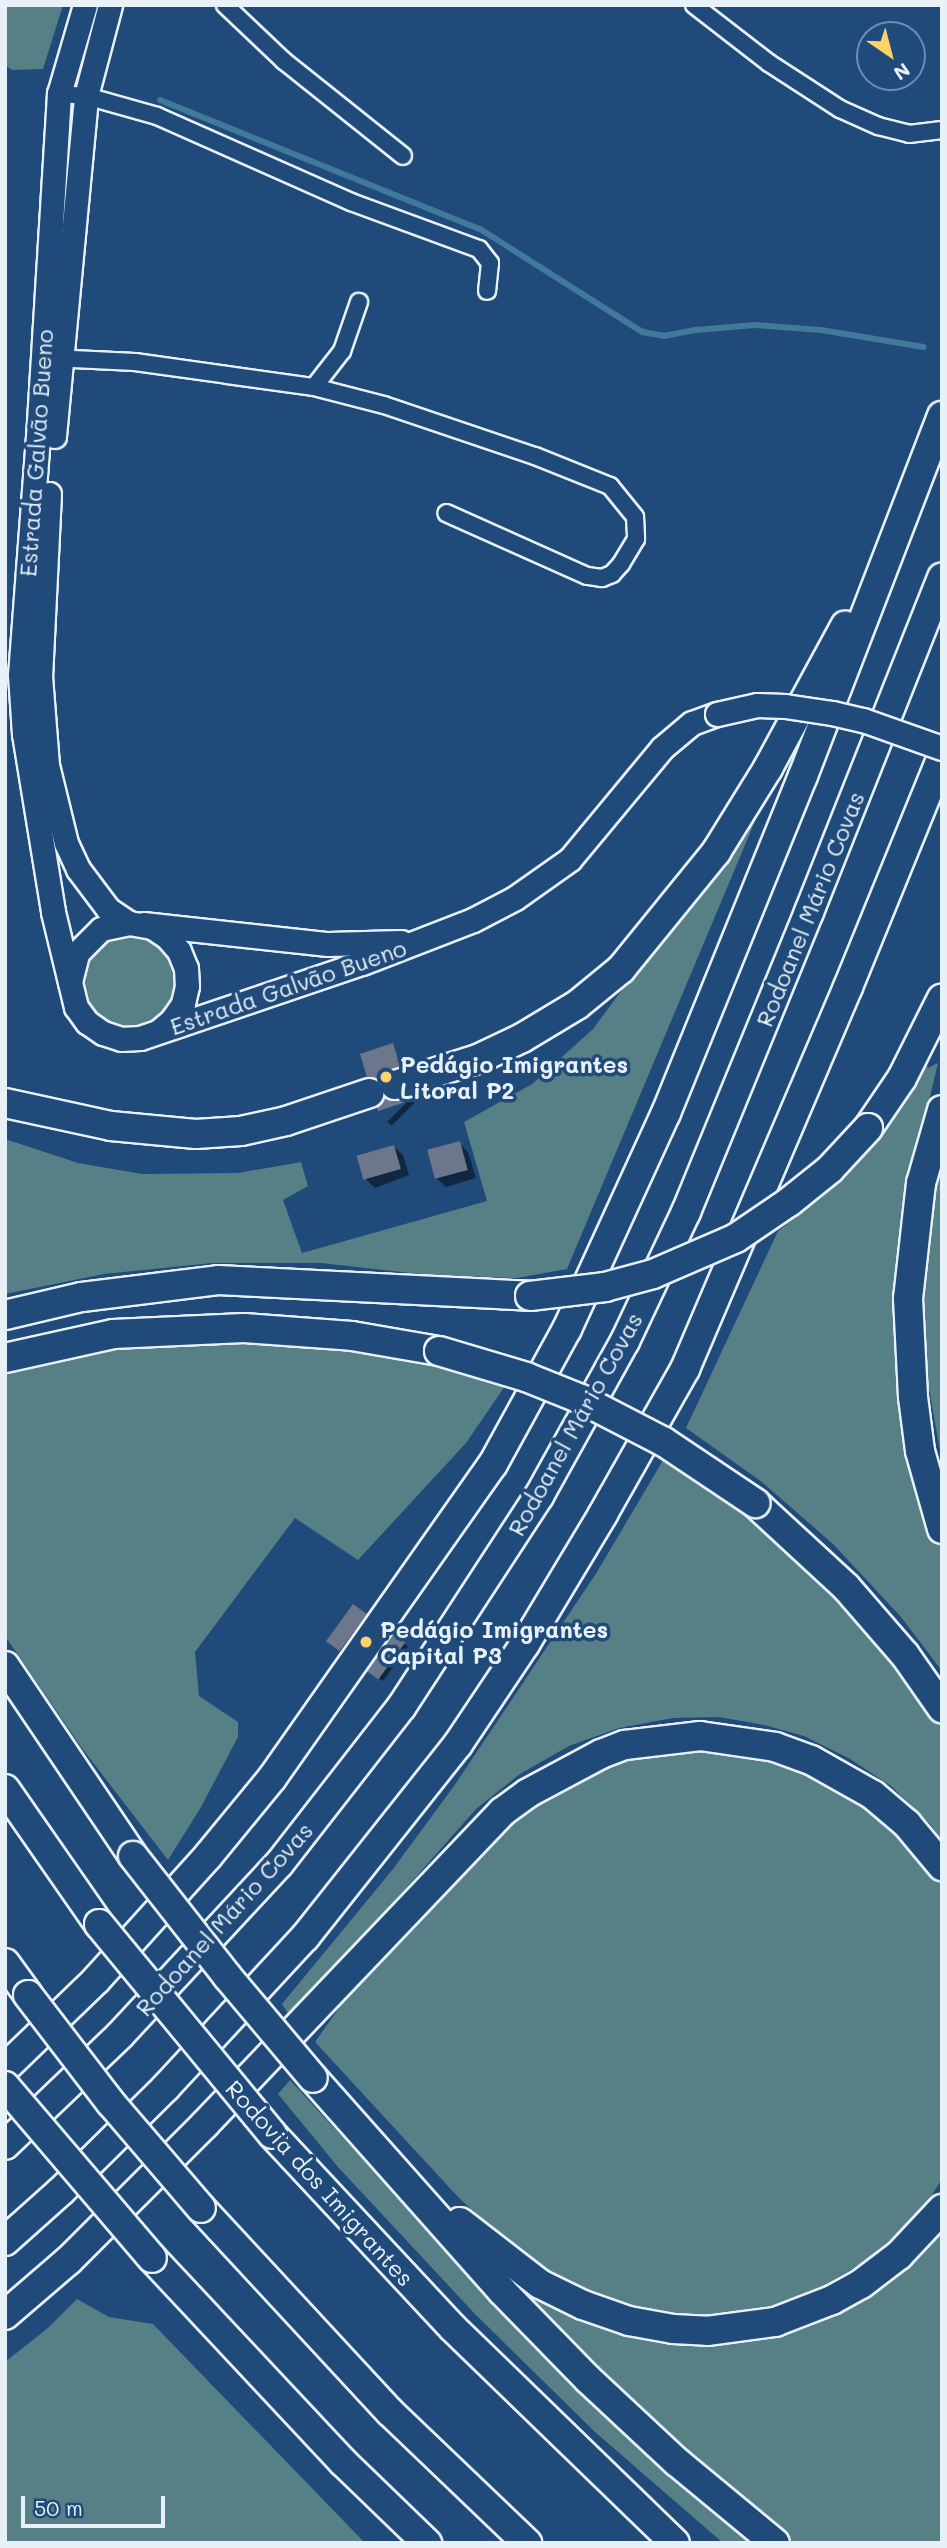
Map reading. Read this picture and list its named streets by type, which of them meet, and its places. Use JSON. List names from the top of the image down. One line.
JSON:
{"streets":{"highway":["Rodoanel Mário Covas","Rodovia dos Imigrantes"],"main road":["Estrada Galvão Bueno"]},"places":["Pedágio Imigrantes Litoral P2","Pedágio Imigrantes Capital P3"],"scale_bar":"50 m","north":"bottom right"}
